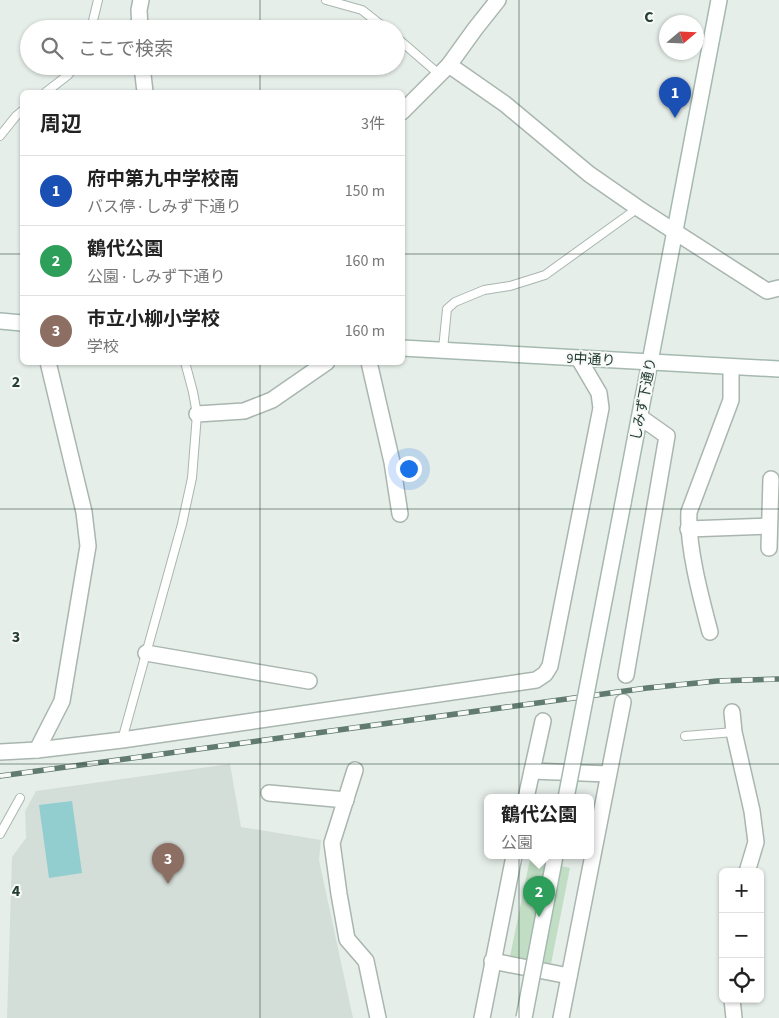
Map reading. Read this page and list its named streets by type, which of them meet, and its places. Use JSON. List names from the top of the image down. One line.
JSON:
{"streets":{"street":["9中通り","しみず下通り"]},"crossings":[["9中通り","しみず下通り"]],"north":"right","page":{"search":"ここで検索","pins":["1","3","2"],"heading":["周辺","3件"],"list":[{"mark":"1","name":"府中第九中学校南","note":"バス停 · しみず下通り","value":"150 m"},{"mark":"2","name":"鶴代公園","note":"公園 · しみず下通り","value":"160 m"},{"mark":"3","name":"市立小柳小学校","note":"学校","value":"160 m"}],"popup":["鶴代公園","公園"],"map_buttons":["+","−"]},"grid":{"columns":["C"],"rows":["2","3","4"]}}
